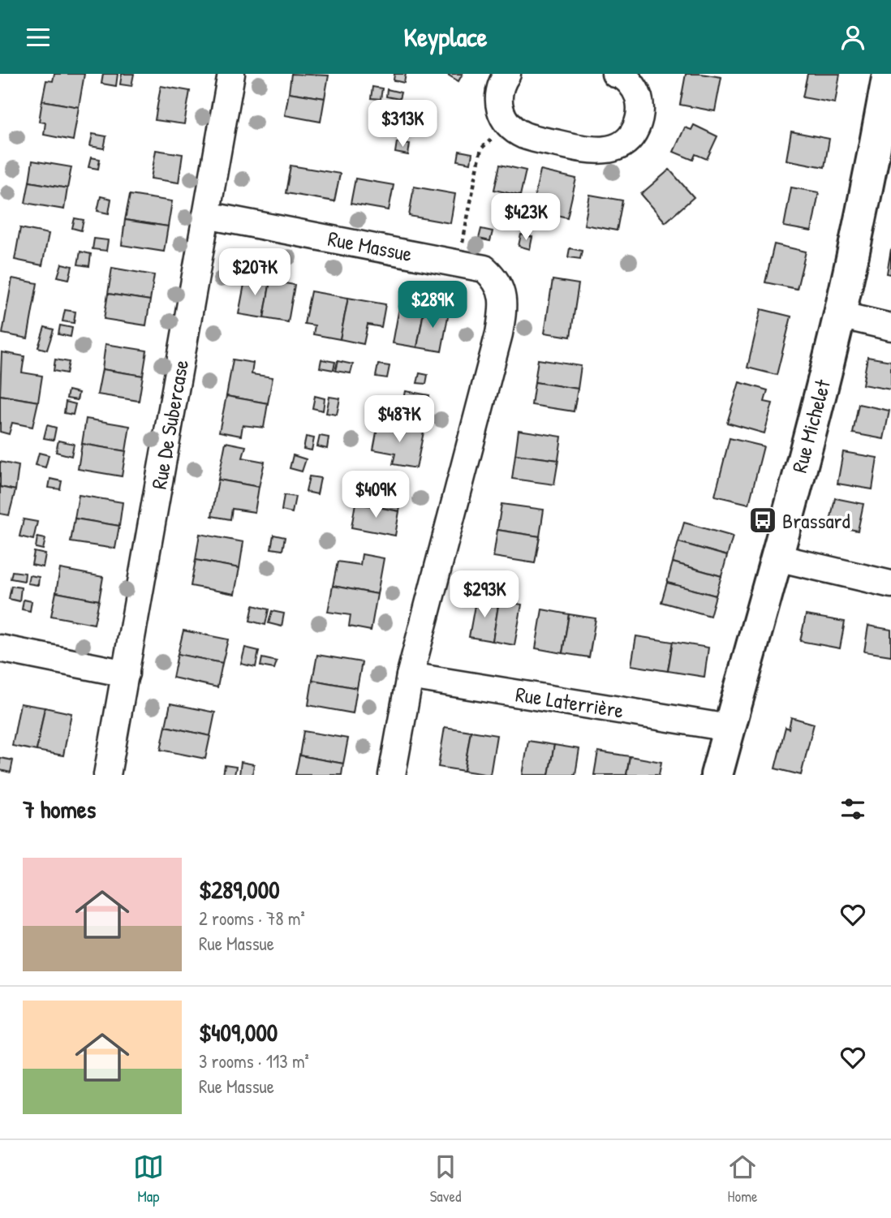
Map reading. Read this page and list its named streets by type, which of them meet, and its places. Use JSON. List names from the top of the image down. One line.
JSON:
{"streets":{"street":["Rue Massue","Rue De Subercase","Rue Michelet","Rue Laterrière"]},"crossings":[["Rue Massue","Rue De Subercase"],["Rue Massue","Rue Laterrière"],["Rue Michelet","Rue Laterrière"]],"places":{"bus stop":["Brassard"]},"page":{"header":"Keyplace","price":["$313K","$423K","$207K","$289K","$487K","$409K","$293K"],"heading":"7 homes","list":[{"name":"$289,000","note":"2 rooms · 78 m² · Rue Massue"},{"name":"$409,000","note":"3 rooms · 113 m² · Rue Massue"}],"tabs":["Map","Saved","Home"]}}
